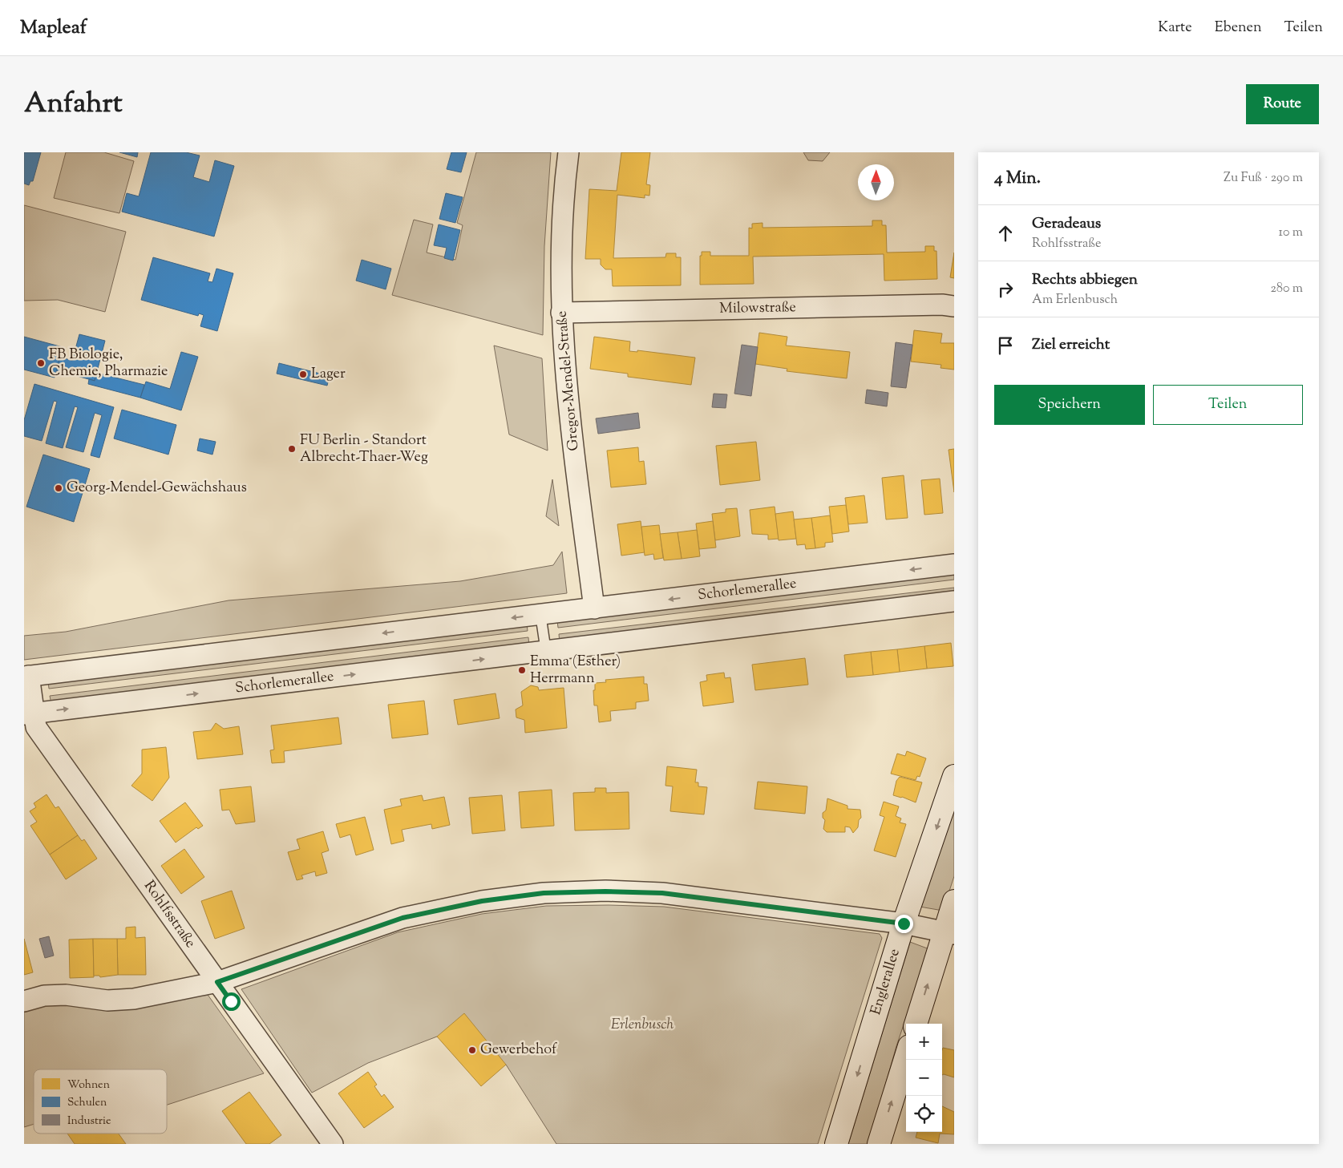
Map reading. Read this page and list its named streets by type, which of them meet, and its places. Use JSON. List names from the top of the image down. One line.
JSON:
{"streets":{"main road":["Englerallee"],"street":["Milowstraße","Gregor-Mendel-Straße","Schorlemerallee","Rohlfsstraße"]},"crossings":[["Milowstraße","Gregor-Mendel-Straße"],["Gregor-Mendel-Straße","Schorlemerallee"],["Schorlemerallee","Rohlfsstraße"]],"parks":["Erlenbusch"],"places":["FB Biologie, Chemie, Pharmazie","Lager","FU Berlin - Standort Albrecht-Thaer-Weg","Georg-Mendel-Gewächshaus","Emma (Esther) Herrmann","Gewerbehof"],"legend":["Wohnen","Schulen","Industrie"],"north":"top","page":{"header":"Mapleaf","nav":["Karte","Ebenen","Teilen"],"title":"Anfahrt","buttons":["Route",["Speichern","Teilen"]],"heading":["4 Min.","Zu Fuß · 290 m"],"list":[["Geradeaus","Rohlfsstraße","10 m"],["Rechts abbiegen","Am Erlenbusch","280 m"],"Ziel erreicht"],"map_buttons":["+","−"]}}
